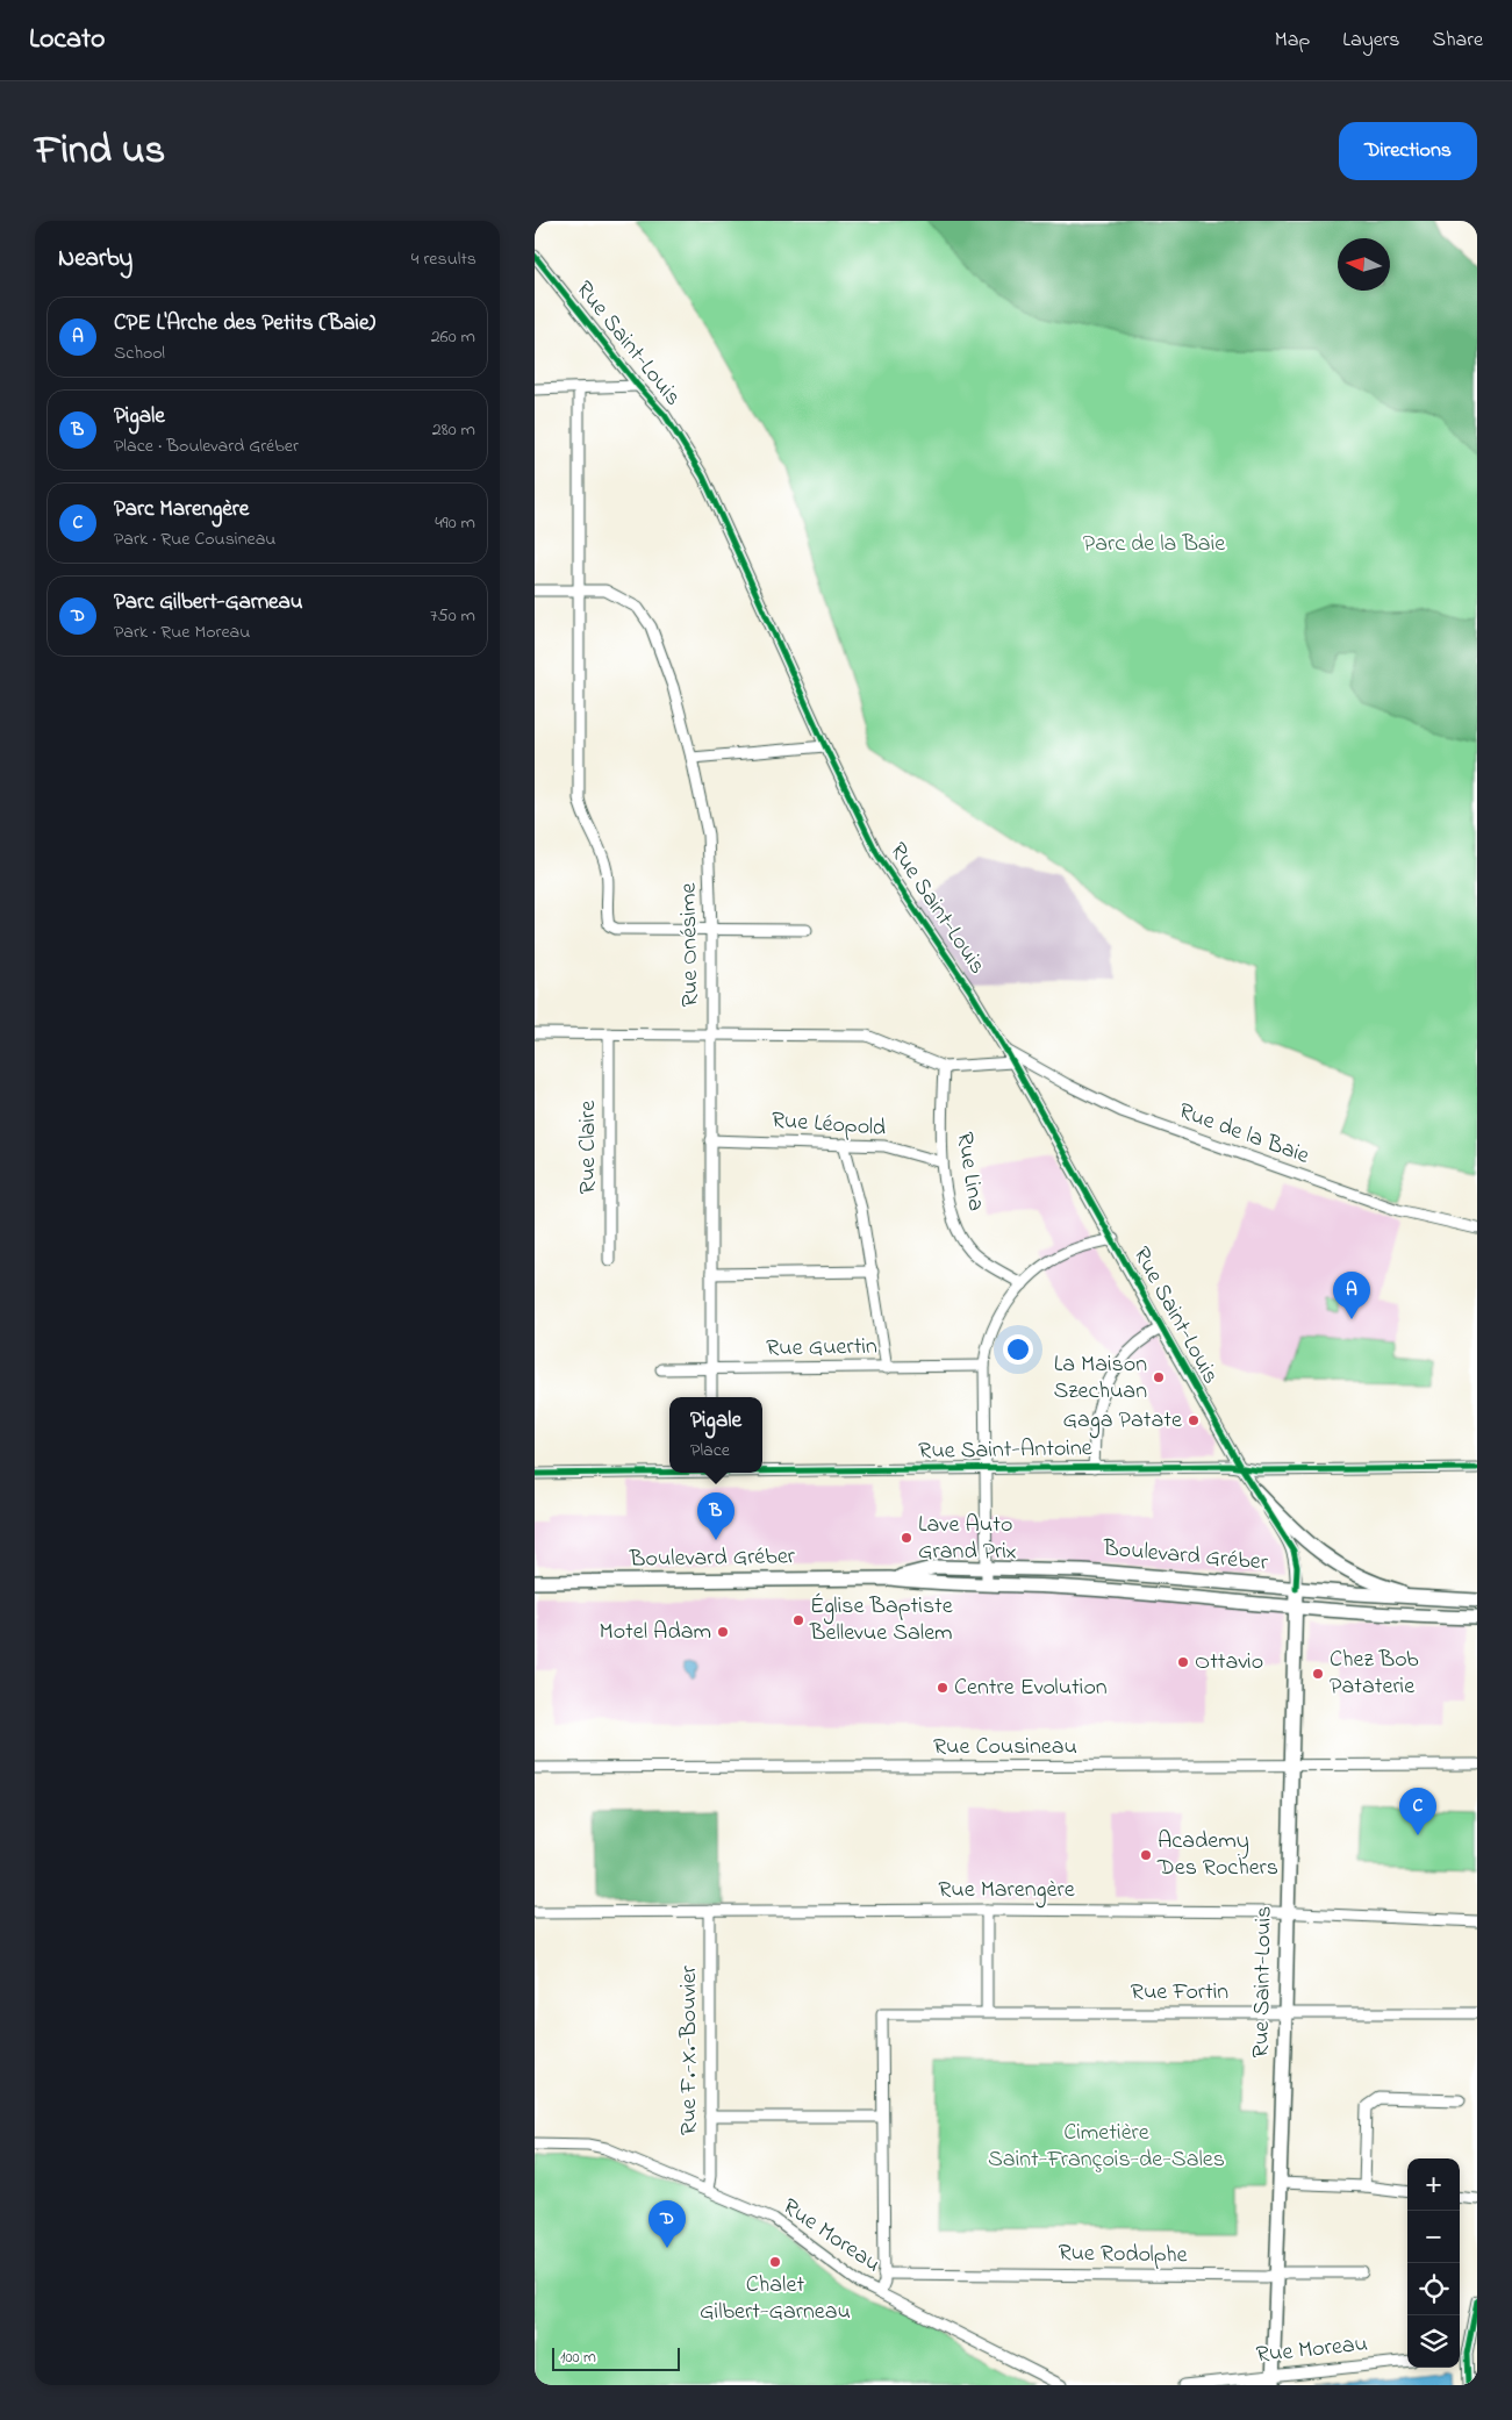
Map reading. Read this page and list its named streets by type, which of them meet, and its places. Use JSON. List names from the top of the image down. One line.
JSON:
{"streets":{"main road":["Rue Saint-Louis","Boulevard Gréber"],"street":["Rue Onésime","Rue Léopold","Rue de la Baie","Rue Claire","Rue Lina","Rue Guertin","Rue Saint-Antoine","Rue Cousineau","Rue Marengère","Rue Fortin","Rue F.-X.-Bouvier","Rue Moreau","Rue Rodolphe"]},"crossings":[["Rue Saint-Louis","Rue de la Baie"],["Rue Saint-Louis","Rue Saint-Antoine"],["Rue Saint-Louis","Boulevard Gréber"],["Rue Saint-Louis","Rue Cousineau"],["Rue Saint-Louis","Rue Marengère"],["Rue Saint-Louis","Rue Fortin"],["Rue Saint-Louis","Rue Moreau"],["Rue Saint-Louis","Rue Rodolphe"],["Rue Onésime","Rue Léopold"],["Rue Onésime","Rue Guertin"],["Rue Léopold","Rue Lina"],["Rue Marengère","Rue F.-X.-Bouvier"],["Rue F.-X.-Bouvier","Rue Moreau"]],"parks":["Parc de la Baie","Cimetière Saint-François-de-Sales"],"places":["La Maison Szechuan","Gaga Patate","Lave Auto Grand Prix","Église Baptiste Bellevue Salem","Motel Adam","Ottavio","Chez Bob Pataterie","Centre Evolution","Academy Des Rochers","Chalet Gilbert-Garneau"],"scale_bar":"100 m","north":"left","page":{"header":"Locato","nav":["Map","Layers","Share"],"title":"Find us","buttons":"Directions","heading":["Nearby","4 results"],"list":[{"mark":"A","name":"CPE L'Arche des Petits (Baie)","note":"School","value":"260 m"},{"mark":"B","name":"Pigale","note":"Place · Boulevard Gréber","value":"280 m"},{"mark":"C","name":"Parc Marengère","note":"Park · Rue Cousineau","value":"490 m"},{"mark":"D","name":"Parc Gilbert-Garneau","note":"Park · Rue Moreau","value":"750 m"}],"pins":["A","B","C","D"],"popup":["Pigale","Place"],"map_buttons":["+","−"],"scale":"100 m"}}
